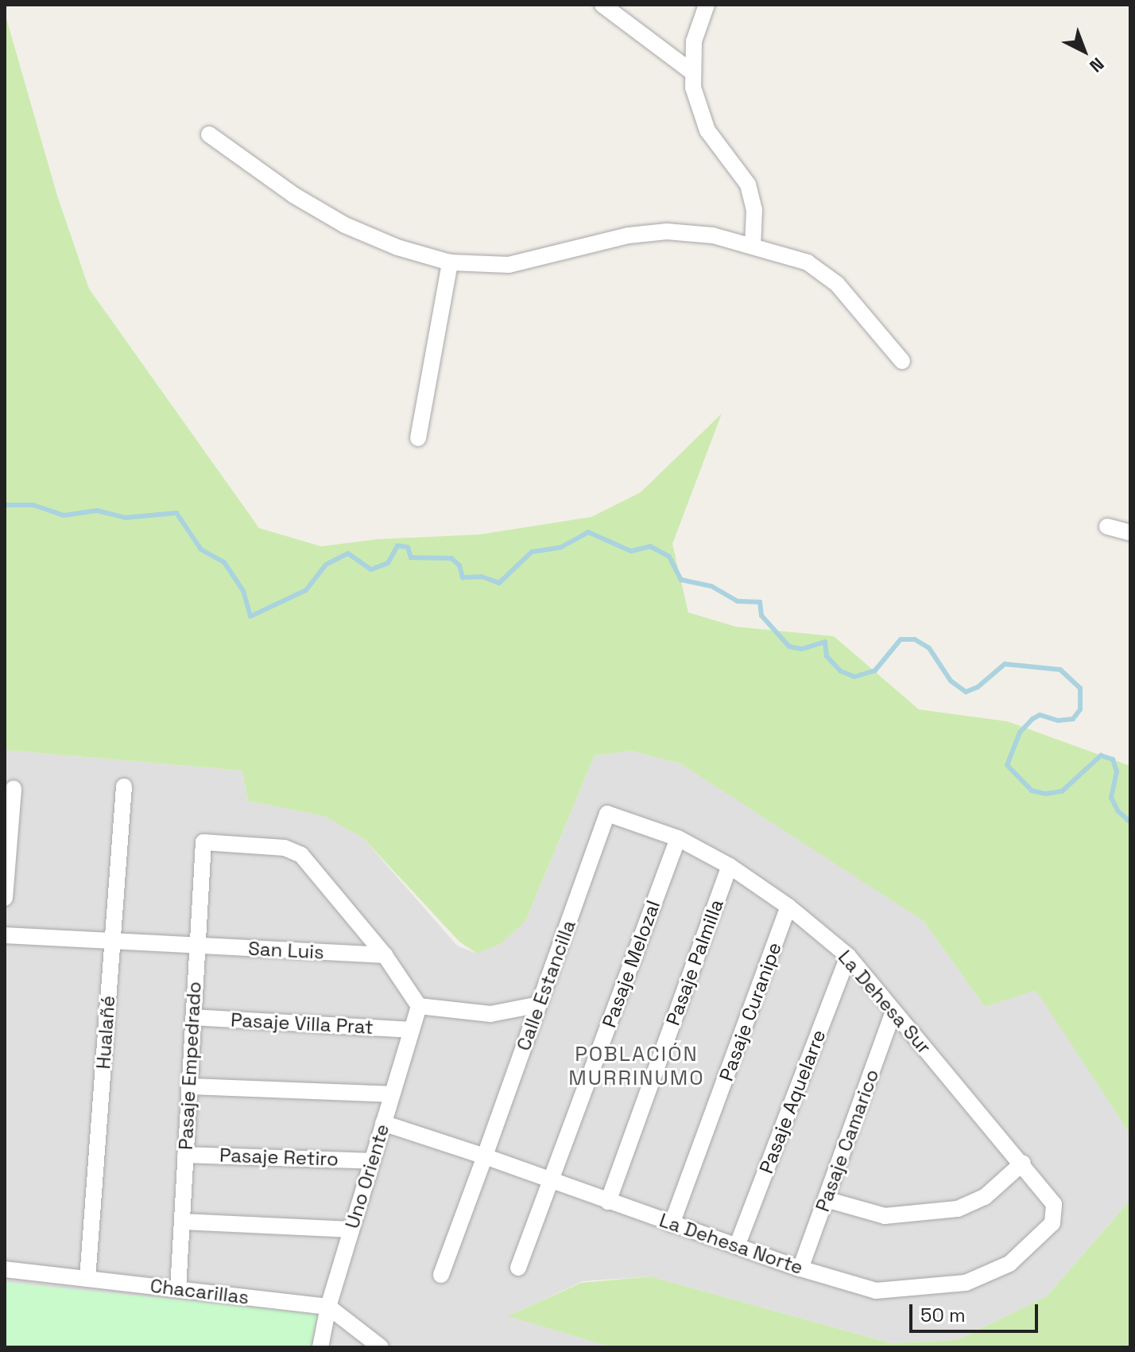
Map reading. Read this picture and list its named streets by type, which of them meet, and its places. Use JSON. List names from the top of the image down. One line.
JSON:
{"streets":{"street":["San Luis","Pasaje Palmilla","Pasaje Melozal","Calle Estancilla","La Dehesa Sur","Pasaje Curanipe","Pasaje Villa Prat","Hualañé","Pasaje Empedrado","Pasaje Aquelarre","Pasaje Camarico","Pasaje Retiro","Uno Oriente","La Dehesa Norte","Chacarillas"]},"crossings":[["San Luis","Hualañé"],["San Luis","Pasaje Empedrado"],["Pasaje Palmilla","La Dehesa Sur"],["Pasaje Palmilla","La Dehesa Norte"],["Pasaje Melozal","La Dehesa Sur"],["Pasaje Melozal","La Dehesa Norte"],["Calle Estancilla","La Dehesa Sur"],["Calle Estancilla","La Dehesa Norte"],["La Dehesa Sur","Pasaje Curanipe"],["La Dehesa Sur","Pasaje Aquelarre"],["La Dehesa Sur","Pasaje Camarico"],["La Dehesa Sur","La Dehesa Norte"],["Pasaje Curanipe","La Dehesa Norte"],["Pasaje Villa Prat","Pasaje Empedrado"],["Pasaje Villa Prat","Uno Oriente"],["Hualañé","Chacarillas"],["Pasaje Empedrado","Pasaje Retiro"],["Pasaje Empedrado","Chacarillas"],["Pasaje Aquelarre","La Dehesa Norte"],["Pasaje Camarico","La Dehesa Norte"],["Pasaje Retiro","Uno Oriente"],["Uno Oriente","La Dehesa Norte"],["Uno Oriente","Chacarillas"]],"districts":["POBLACIÓN MURRINUMO"],"scale_bar":"50 m","north":"bottom right"}
